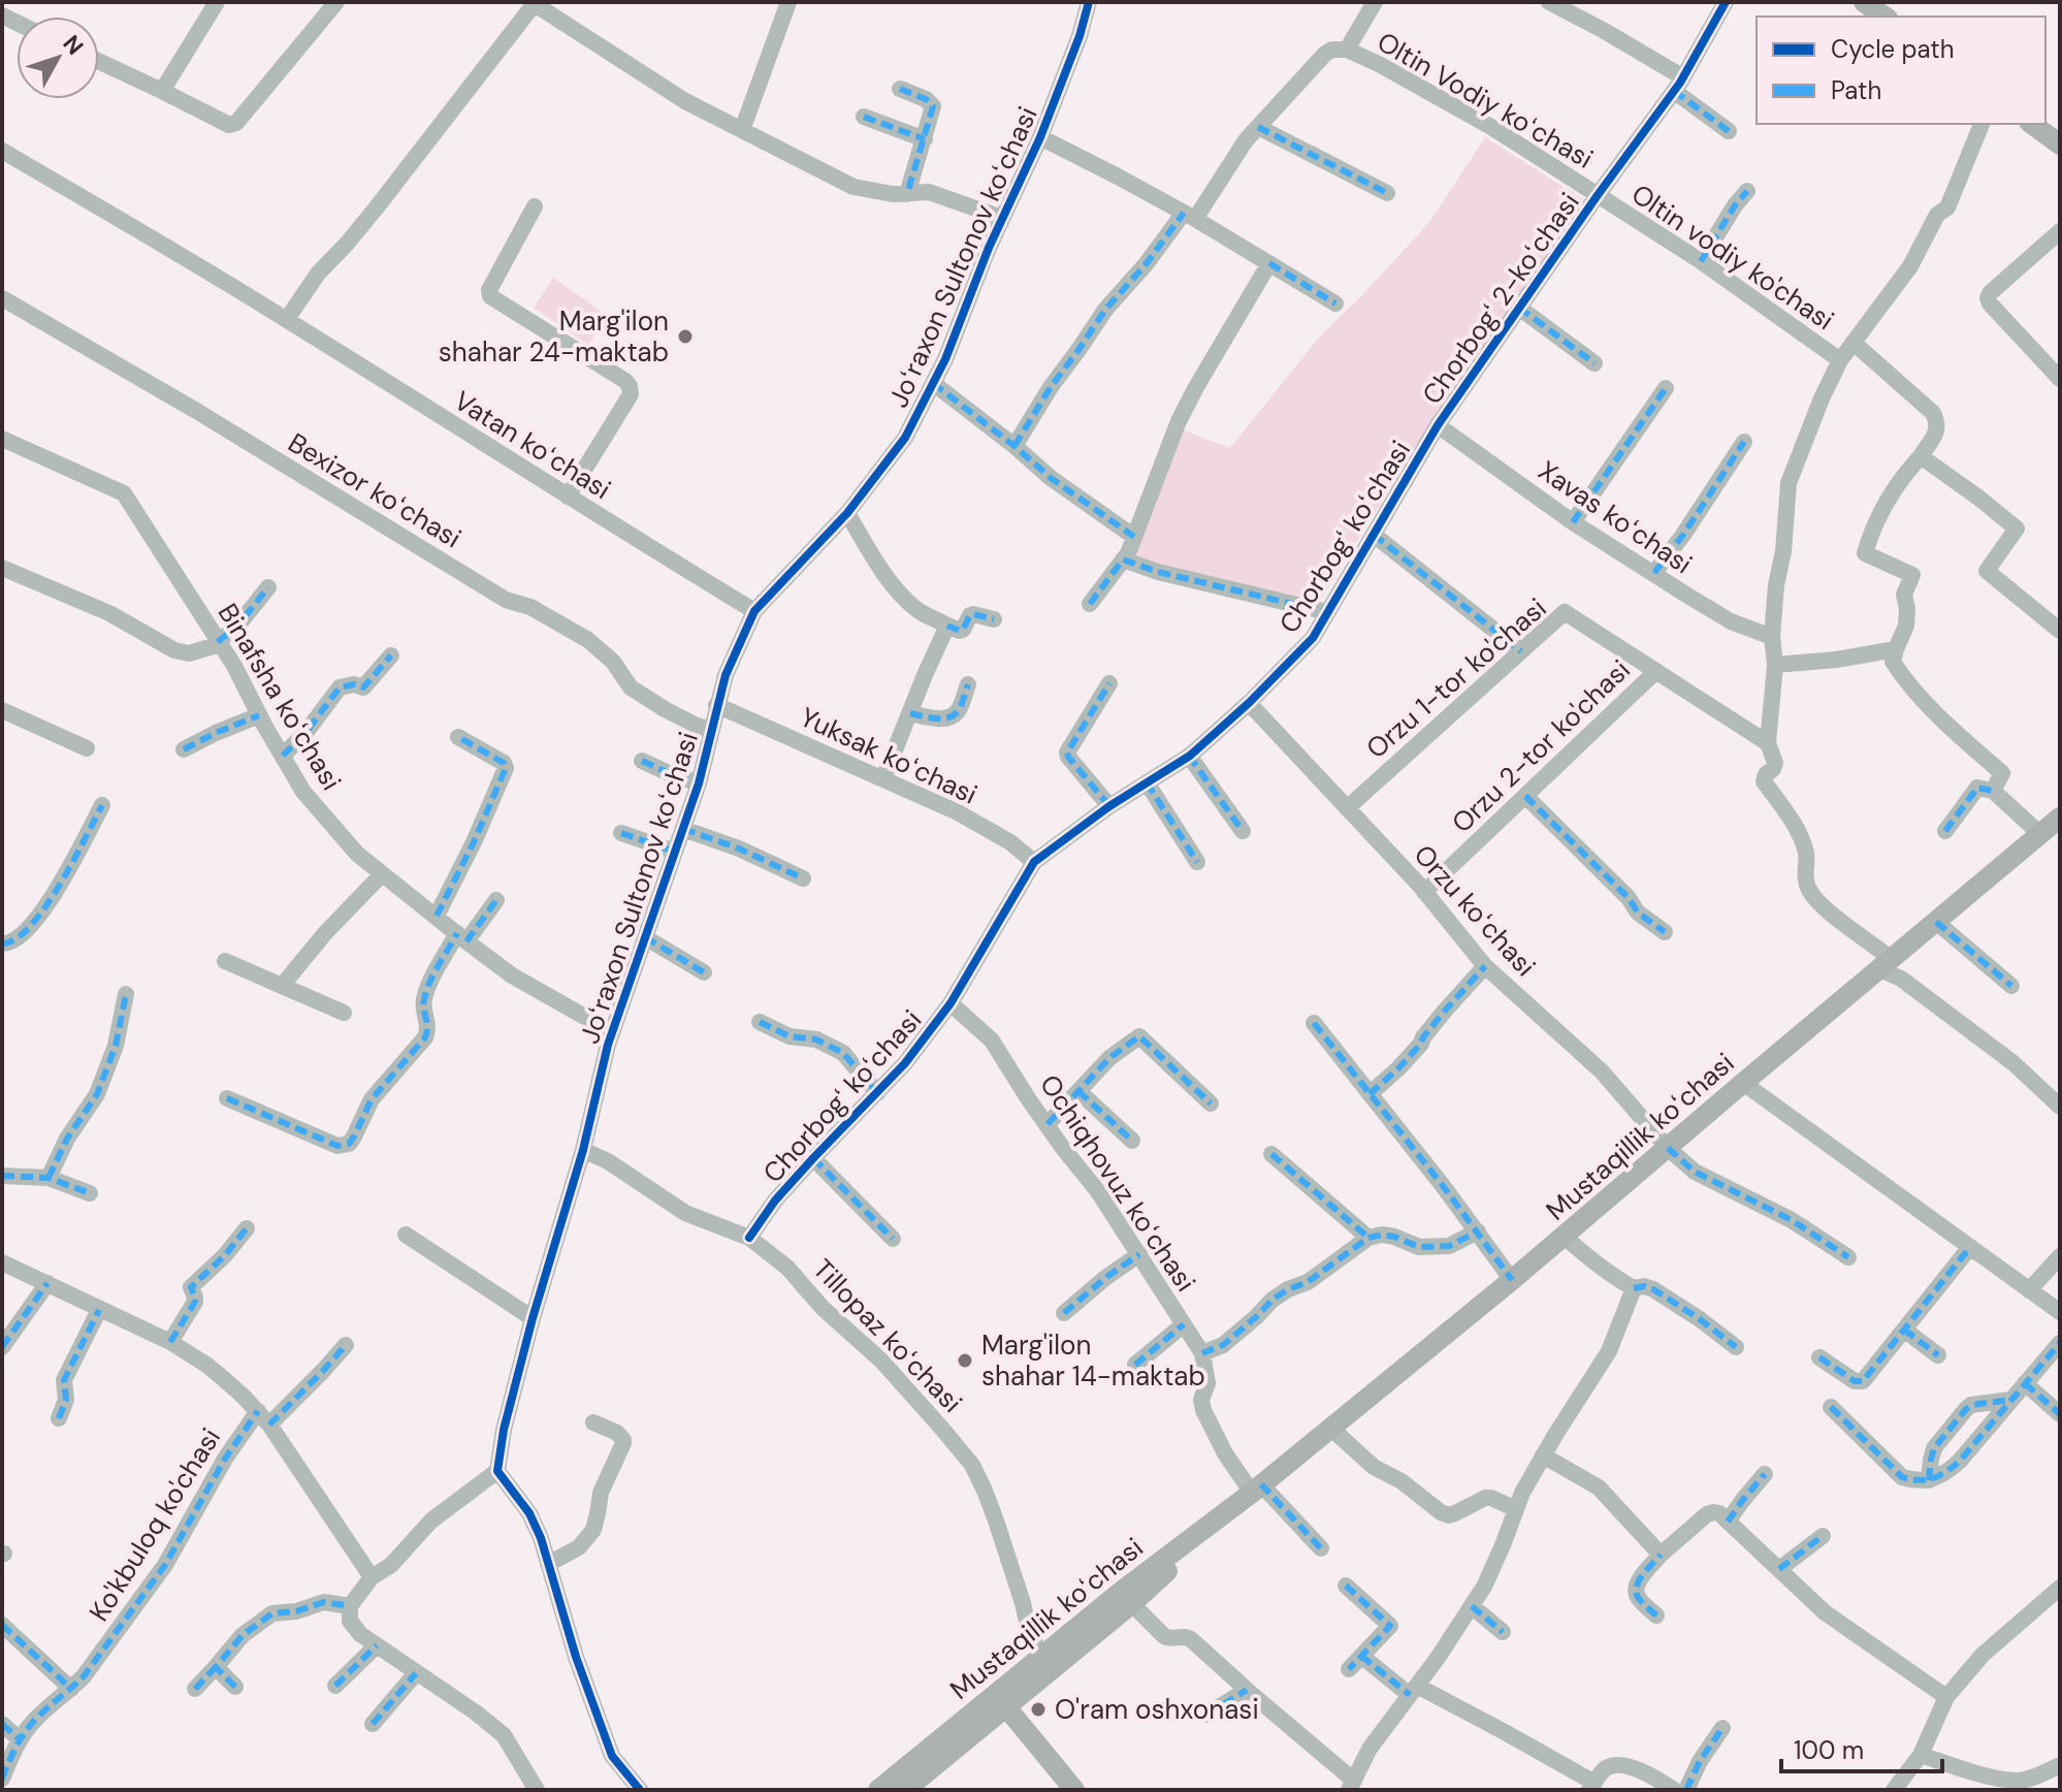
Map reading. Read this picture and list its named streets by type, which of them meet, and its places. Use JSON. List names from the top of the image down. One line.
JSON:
{"streets":{"main road":["Mustaqillik koʻchasi"],"street":["Oltin Vodiy koʻchasi","Joʻraxon Sultonov koʻchasi","Oltin vodiy ko'chasi","Chorbogʻ 2-koʻchasi","Vatan koʻchasi","Bexizor koʻchasi","Xavas koʻchasi","Chorbogʻ koʻchasi","Orzu 1-tor ko'chasi","Binafsha koʻchasi","Orzu 2-tor ko'chasi","Yuksak koʻchasi","Orzu koʻchasi","Ochiqhovuz koʻchasi","Tillopaz koʻchasi","Ko'kbuloq ko'chasi"]},"crossings":[["Oltin Vodiy koʻchasi","Oltin vodiy ko'chasi"],["Oltin Vodiy koʻchasi","Chorbogʻ 2-koʻchasi"],["Joʻraxon Sultonov koʻchasi","Vatan koʻchasi"],["Joʻraxon Sultonov koʻchasi","Bexizor koʻchasi"],["Joʻraxon Sultonov koʻchasi","Binafsha koʻchasi"],["Joʻraxon Sultonov koʻchasi","Yuksak koʻchasi"],["Joʻraxon Sultonov koʻchasi","Tillopaz koʻchasi"],["Oltin vodiy ko'chasi","Chorbogʻ 2-koʻchasi"],["Chorbogʻ 2-koʻchasi","Xavas koʻchasi"],["Chorbogʻ 2-koʻchasi","Chorbogʻ koʻchasi"],["Xavas koʻchasi","Chorbogʻ koʻchasi"],["Chorbogʻ koʻchasi","Yuksak koʻchasi"],["Chorbogʻ koʻchasi","Orzu koʻchasi"],["Chorbogʻ koʻchasi","Ochiqhovuz koʻchasi"],["Chorbogʻ koʻchasi","Tillopaz koʻchasi"],["Orzu 1-tor ko'chasi","Orzu 2-tor ko'chasi"],["Orzu 1-tor ko'chasi","Orzu koʻchasi"],["Orzu 2-tor ko'chasi","Orzu koʻchasi"],["Orzu koʻchasi","Mustaqillik koʻchasi"],["Mustaqillik koʻchasi","Tillopaz koʻchasi"]],"places":["Marg'ilon shahar 24-maktab","Marg'ilon shahar 14-maktab","O'ram oshxonasi"],"legend":["Cycle path","Path"],"scale_bar":"100 m","north":"top right"}
